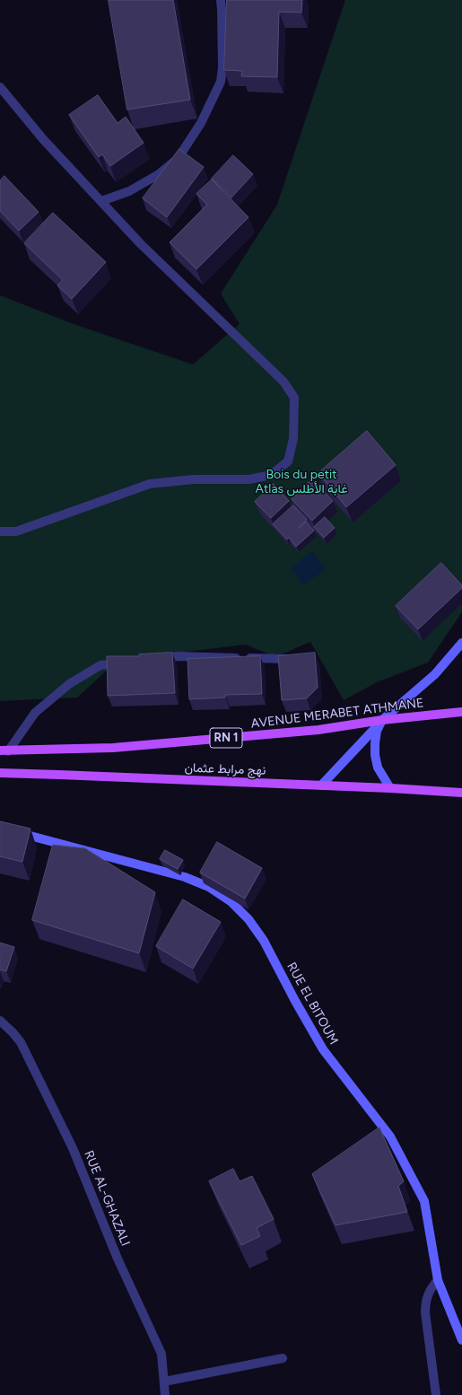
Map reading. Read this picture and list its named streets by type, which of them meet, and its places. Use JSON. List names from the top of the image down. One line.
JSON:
{"streets":{"main road":["AVENUE MERABET ATHMANE","RN 1","نهج مرابط عثمان"],"street":["RUE EL BITOUM","RUE AL-GHAZALI"]},"parks":["Bois du petit Atlas غابة الأطلس"]}
